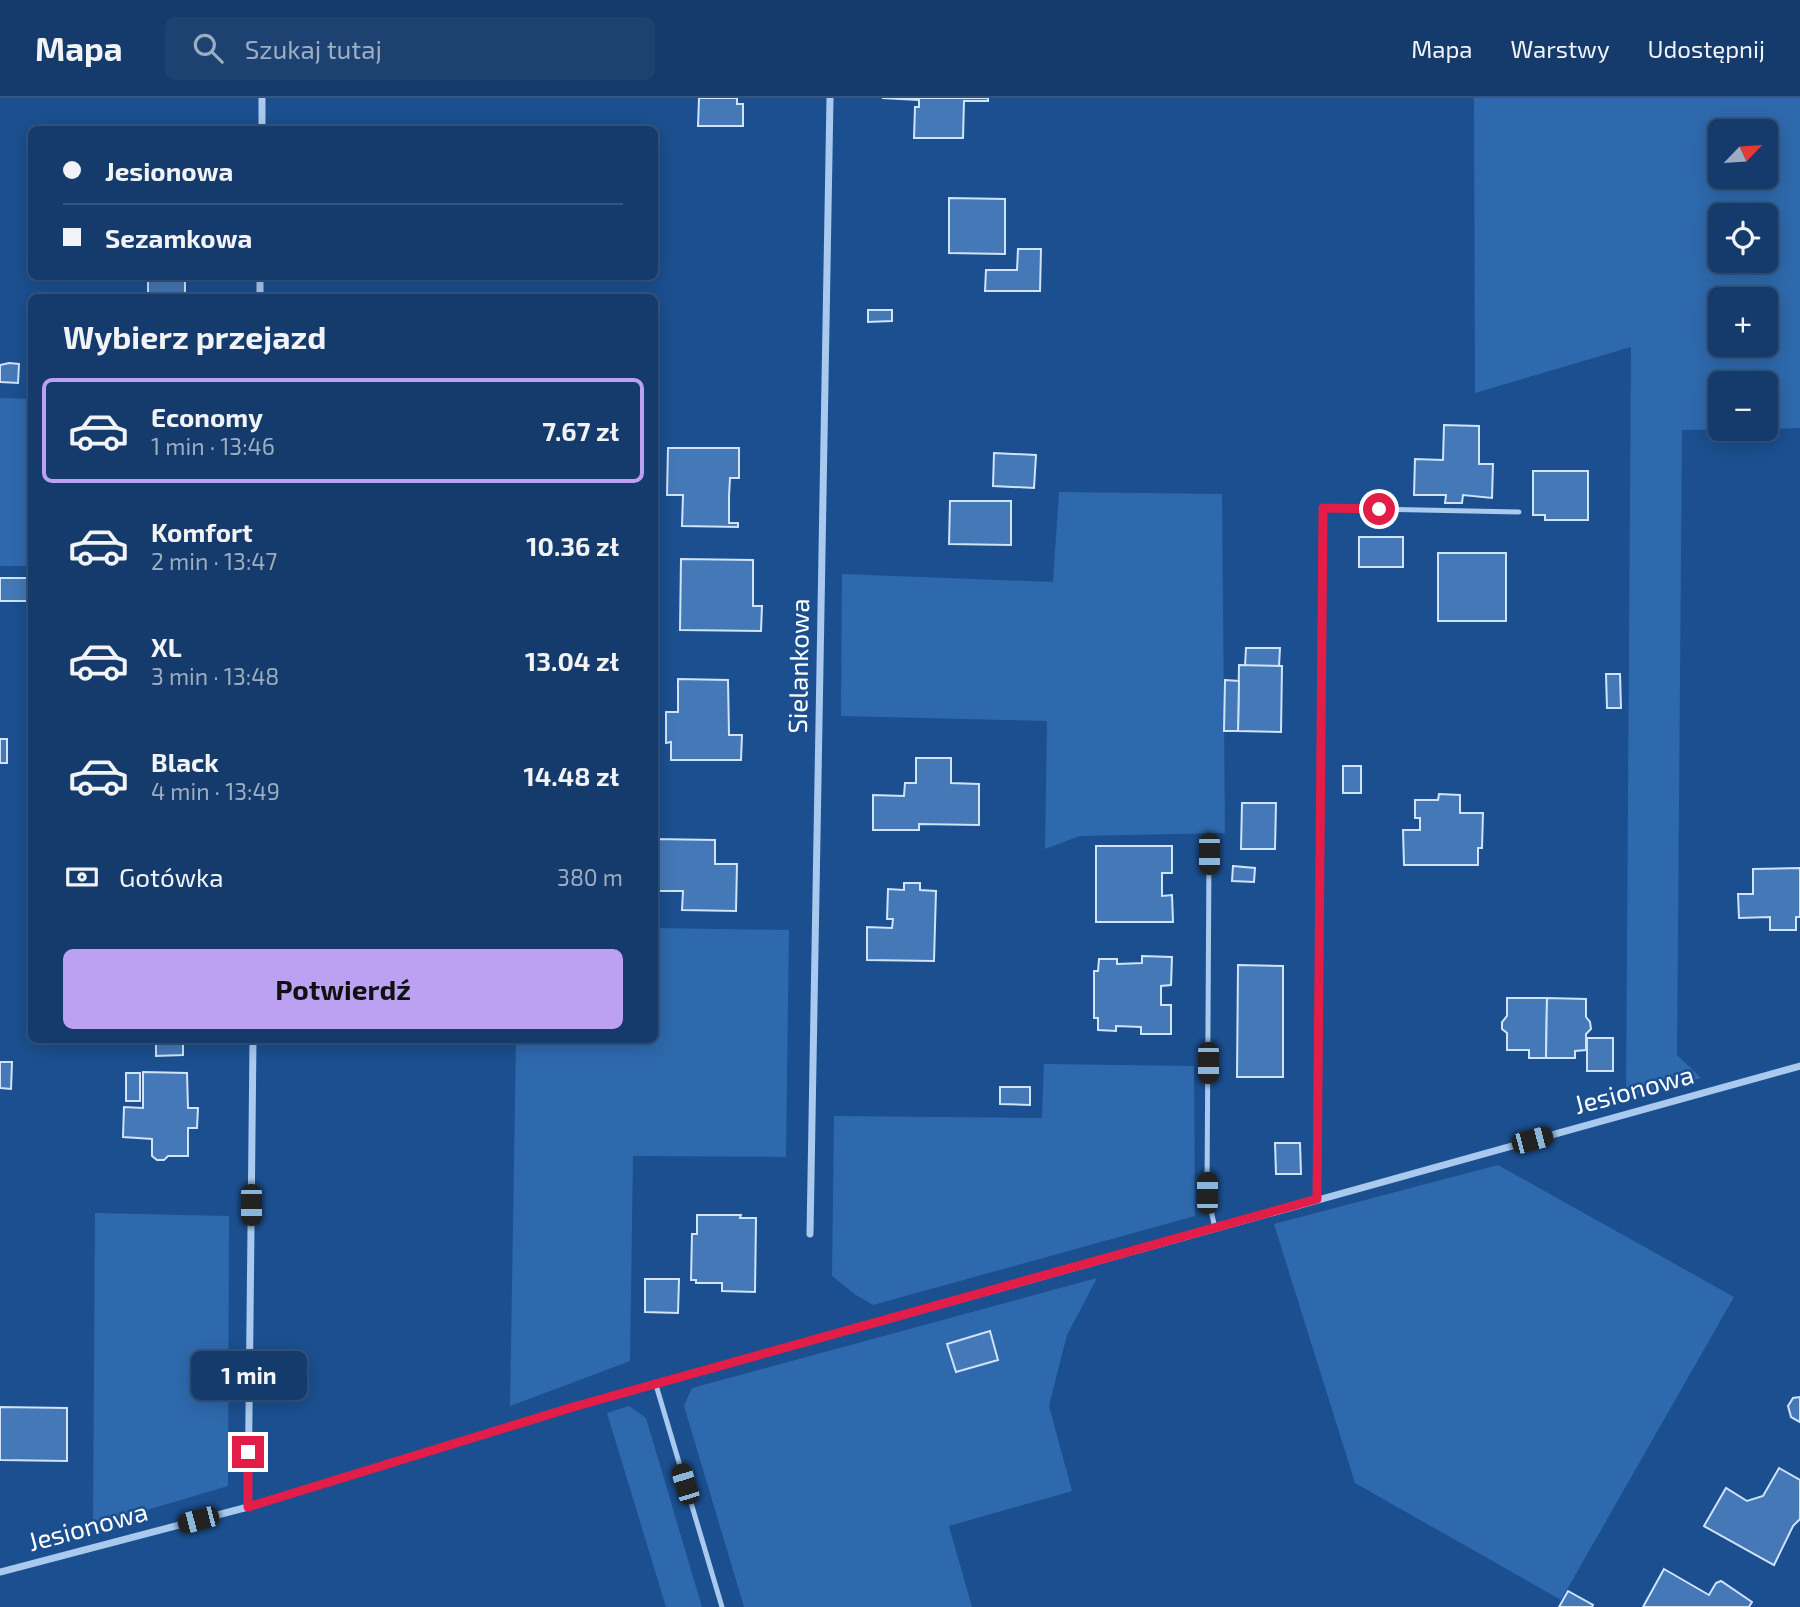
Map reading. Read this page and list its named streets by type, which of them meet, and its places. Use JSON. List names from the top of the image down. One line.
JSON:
{"streets":{"street":["Sielankowa","Jesionowa"]},"north":"top right","page":{"header":"Mapa","search":"Szukaj tutaj","nav":["Mapa","Warstwy","Udostępnij"],"map_buttons":["+","−"],"banner":["Jesionowa","Sezamkowa"],"heading":"Wybierz przejazd","list":[{"name":"Economy","note":"1 min · 13:46","value":"7.67 zł"},{"name":"Komfort","note":"2 min · 13:47","value":"10.36 zł"},{"name":"XL","note":"3 min · 13:48","value":"13.04 zł"},{"name":"Black","note":"4 min · 13:49","value":"14.48 zł"}],"pay":["Gotówka","380 m"],"buttons":"Potwierdź","bubble":"1 min"}}
